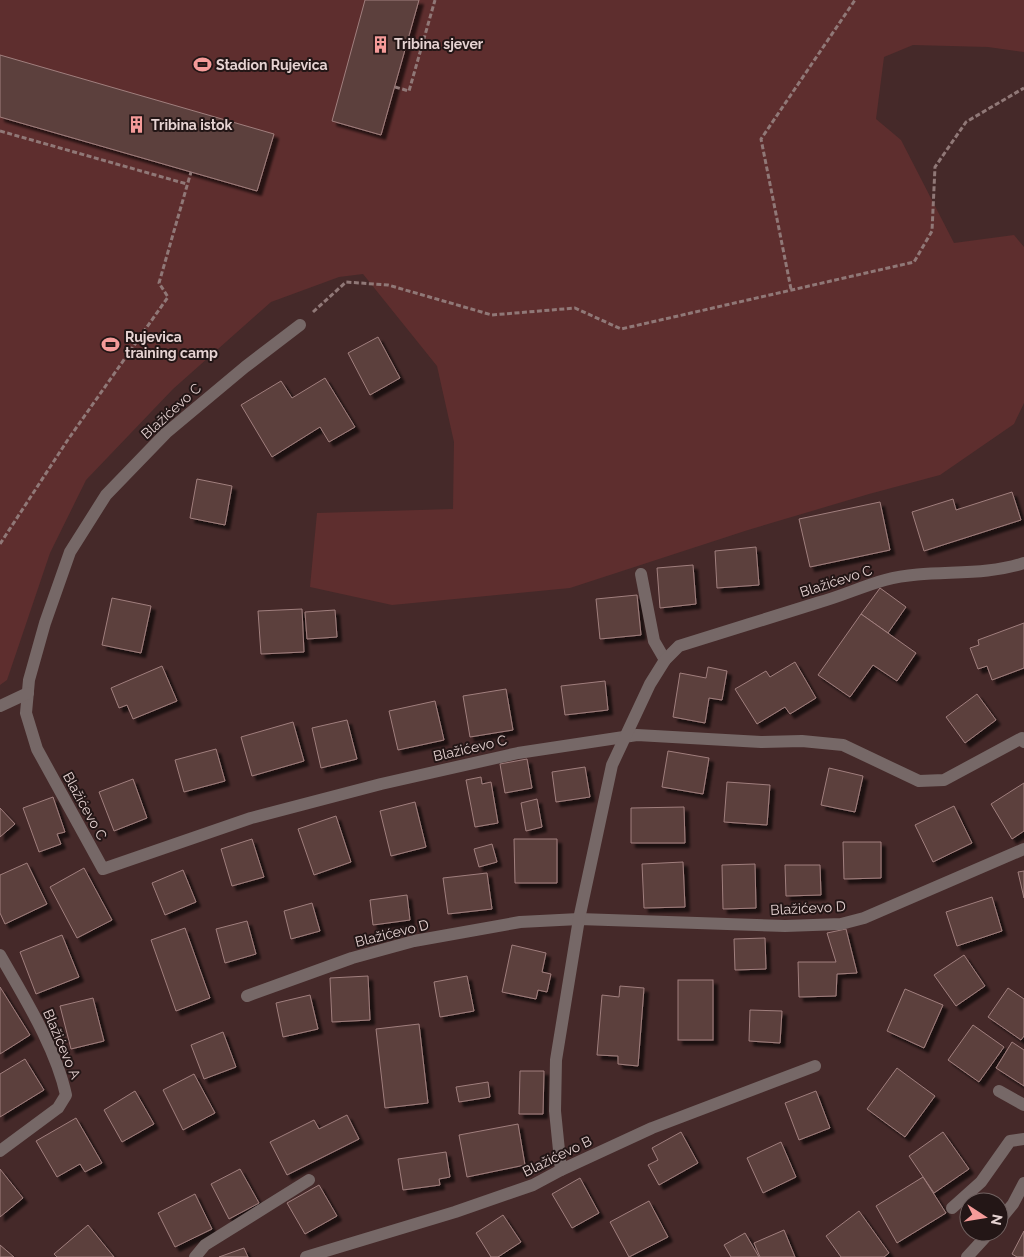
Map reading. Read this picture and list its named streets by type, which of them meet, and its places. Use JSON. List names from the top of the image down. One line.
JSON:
{"streets":{"street":["Blažićevo C","Blažićevo D","Blažićevo A","Blažićevo B"]},"crossings":[["Blažićevo C","Blažićevo D"]],"places":{"building":["Tribina sjever","Tribina istok"],"sports":["Stadion Rujevica","Rujevica training camp"]},"north":"right"}
